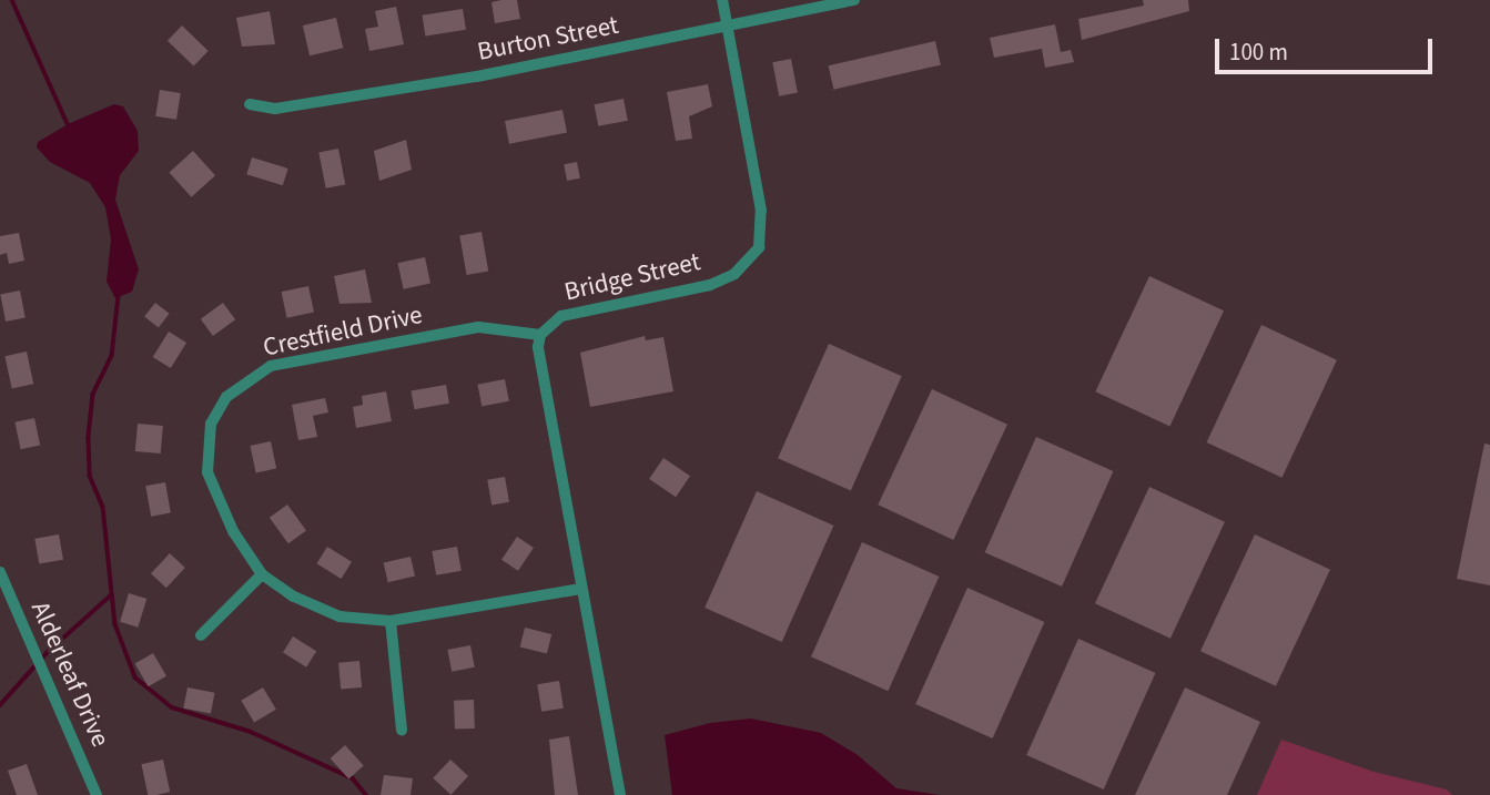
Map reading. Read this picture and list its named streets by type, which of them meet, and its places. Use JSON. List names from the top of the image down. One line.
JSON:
{"streets":{"street":["Burton Street","Bridge Street","Crestfield Drive","Alderleaf Drive"]},"crossings":[["Burton Street","Bridge Street"],["Bridge Street","Crestfield Drive"]],"scale_bar":"100 m"}
